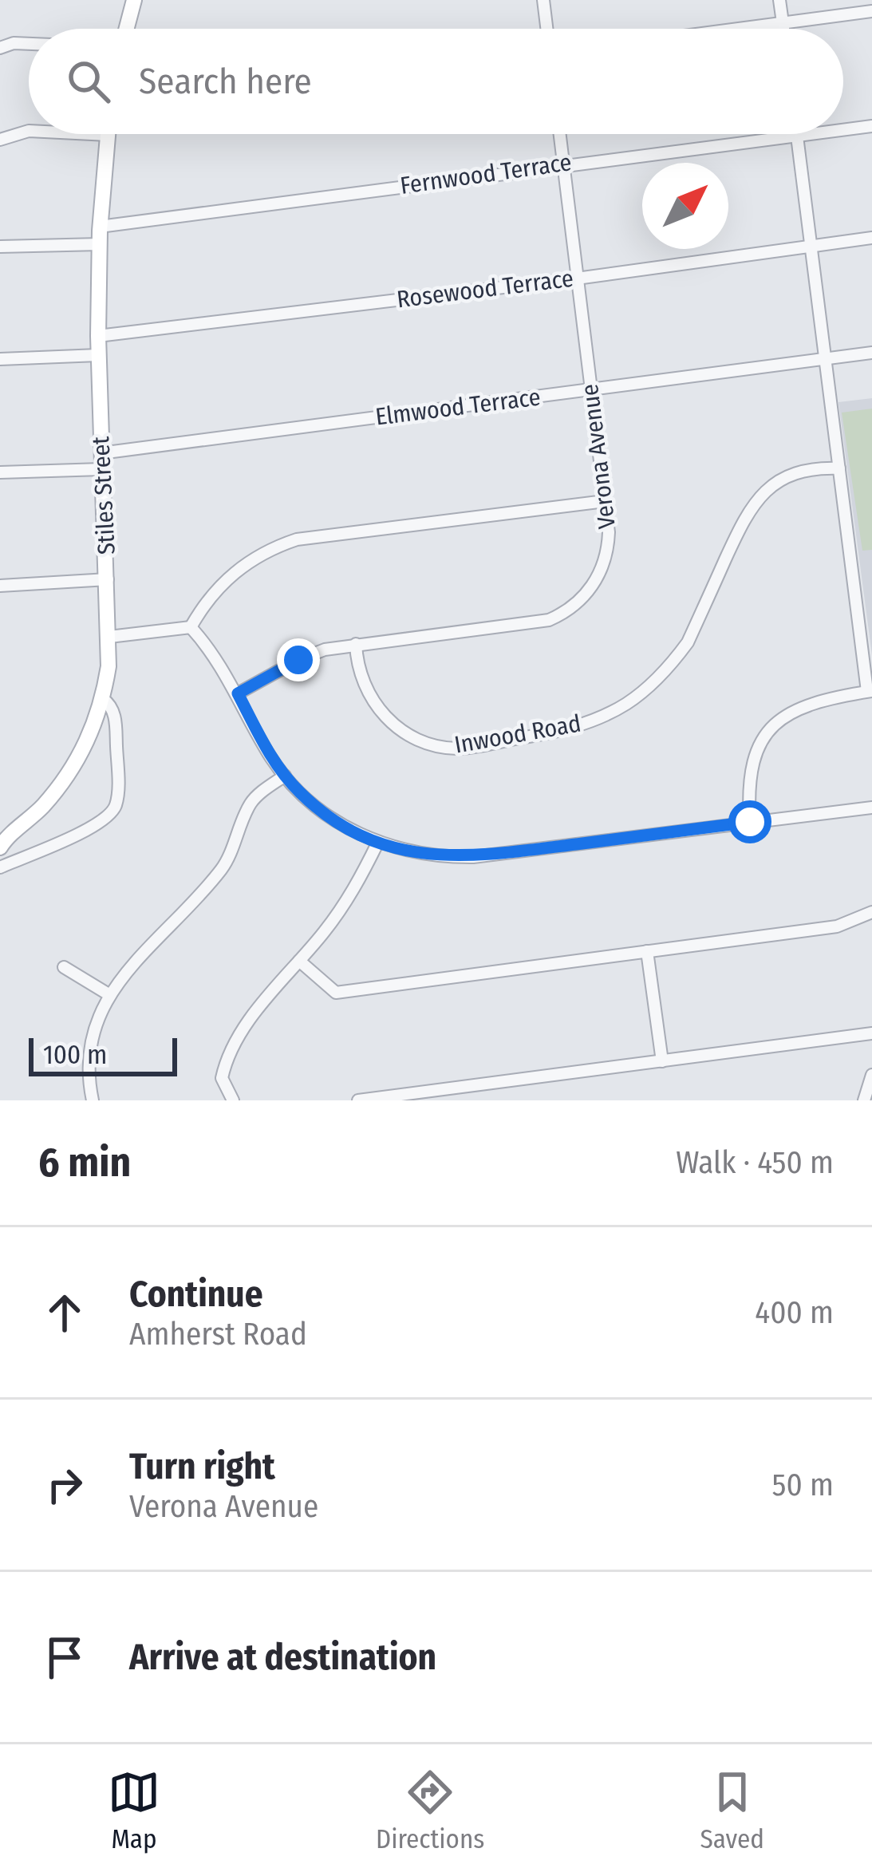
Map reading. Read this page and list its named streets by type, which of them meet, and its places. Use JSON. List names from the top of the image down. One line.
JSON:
{"streets":{"main road":["Stiles Street"],"street":["Fernwood Terrace","Rosewood Terrace","Elmwood Terrace","Verona Avenue","Inwood Road"]},"crossings":[["Fernwood Terrace","Verona Avenue"],["Fernwood Terrace","Stiles Street"],["Rosewood Terrace","Verona Avenue"],["Rosewood Terrace","Stiles Street"],["Elmwood Terrace","Verona Avenue"],["Elmwood Terrace","Stiles Street"],["Verona Avenue","Inwood Road"]],"scale_bar":"100 m","north":"top right","page":{"search":"Search here","scale":"100 m","heading":["6 min","Walk · 450 m"],"list":[["Continue","Amherst Road","400 m"],["Turn right","Verona Avenue","50 m"],"Arrive at destination"],"nav":["Map","Directions","Saved"]}}
